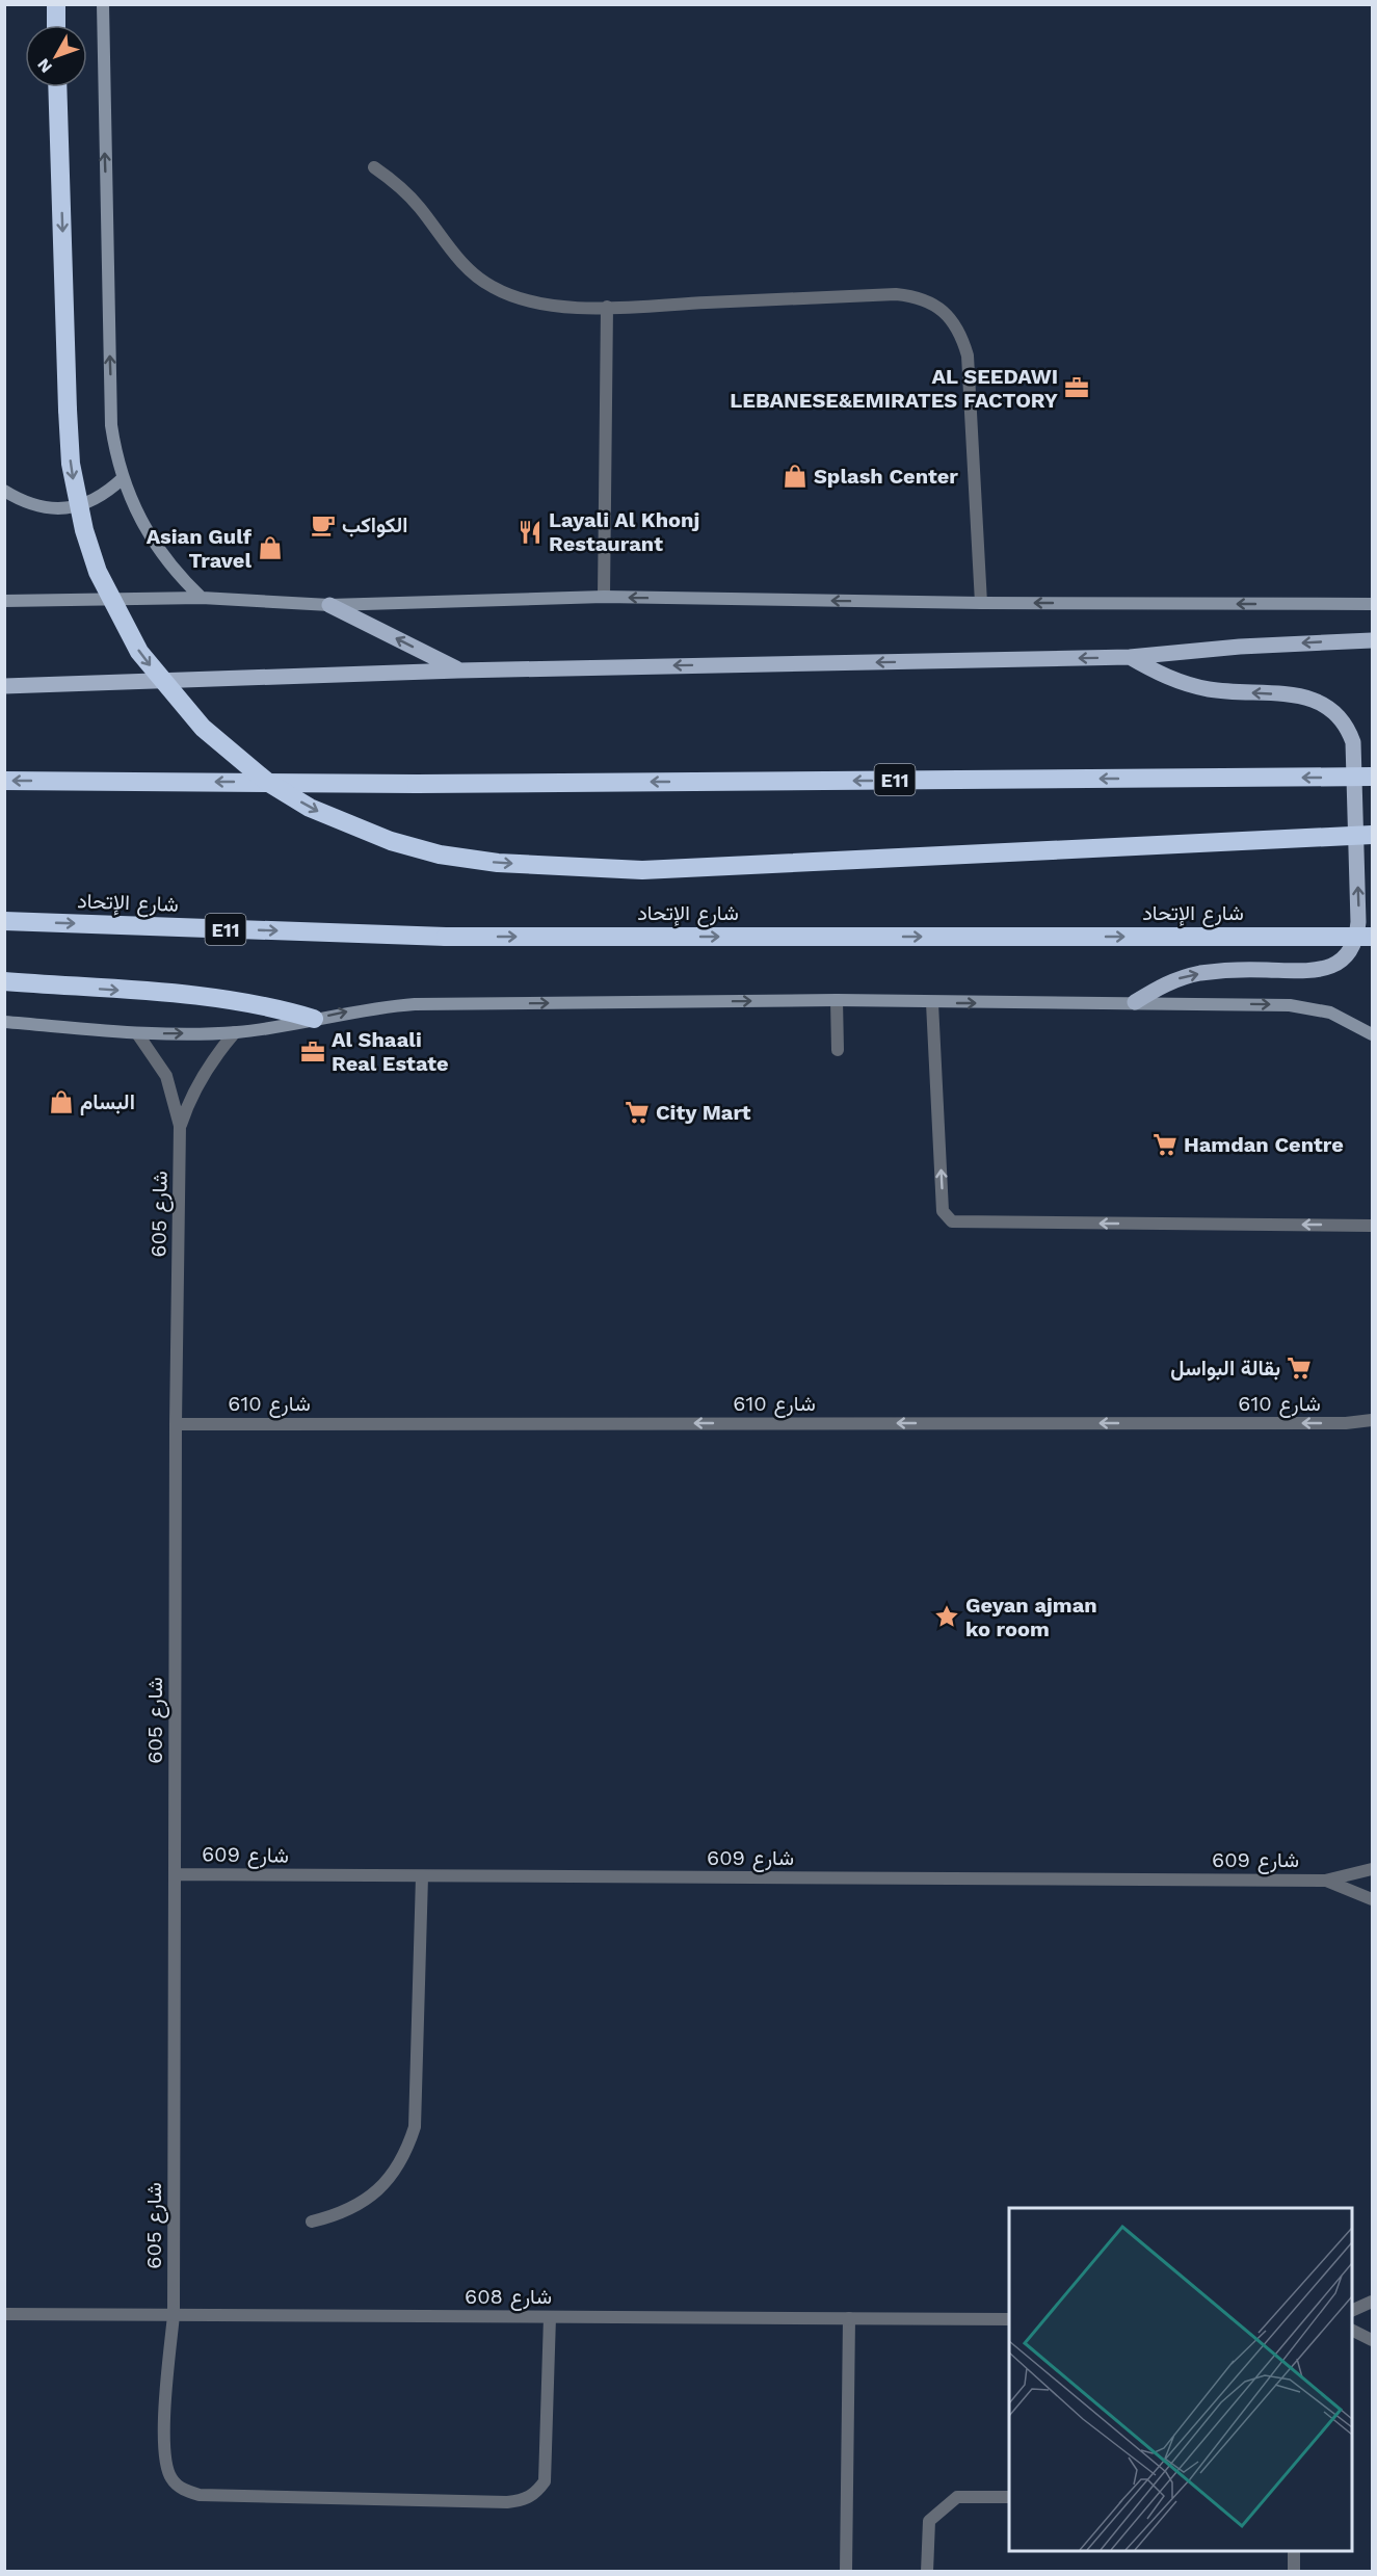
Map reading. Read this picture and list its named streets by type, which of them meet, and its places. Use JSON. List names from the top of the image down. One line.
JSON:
{"streets":{"highway":["E11","شارع الإتحاد"],"street":["شارع 605","شارع 610","شارع 609","شارع 608"]},"crossings":[["شارع 605","شارع 610"],["شارع 605","شارع 609"],["شارع 605","شارع 608"]],"one_way":["شارع 610"],"places":{"office":["AL SEEDAWI LEBANESE&EMIRATES FACTORY","Al Shaali Real Estate"],"shop":["Splash Center","Asian Gulf Travel","البسام"],"cafe":["الكواكب"],"restaurant":["Layali Al Khonj Restaurant"],"supermarket":["City Mart","Hamdan Centre","بقالة البواسل"],"place":["Geyan ajman ko room"]},"north":"bottom left"}
